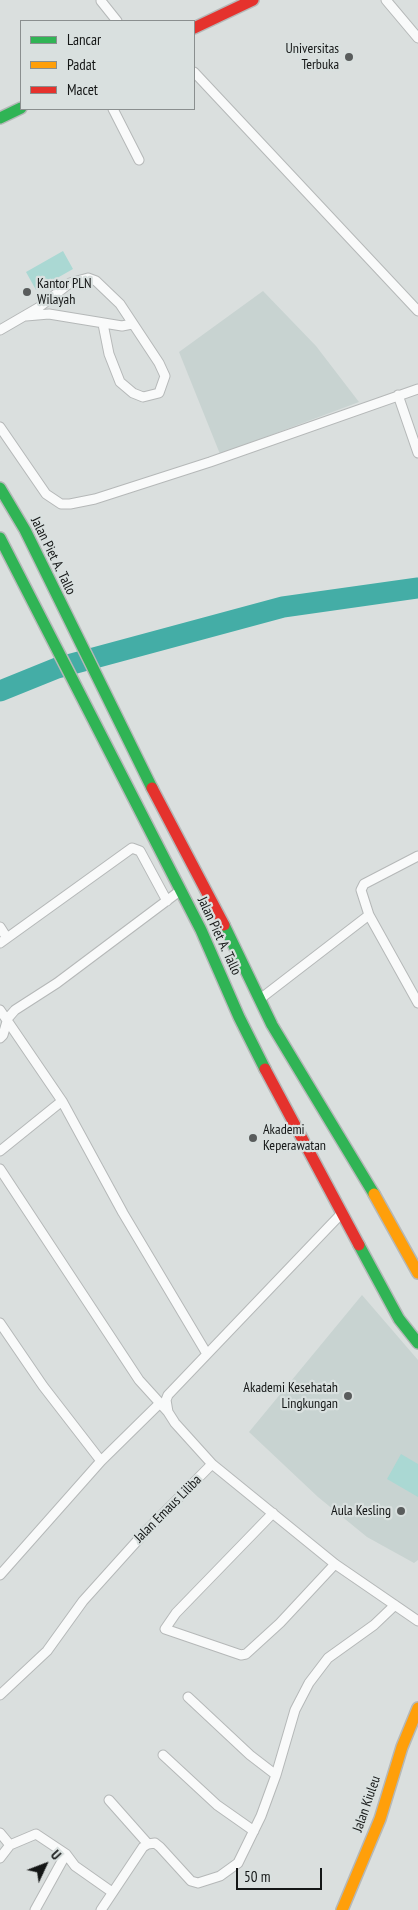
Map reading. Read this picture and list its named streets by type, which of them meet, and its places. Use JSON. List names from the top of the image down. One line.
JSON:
{"streets":{"main road":["Jalan Piet A. Tallo","Jalan Kiuleu"],"street":["Jalan Emaus Liliba"]},"places":["Universitas Terbuka","Kantor PLN Wilayah","Akademi Keperawatan","Akademi Kesehatah Lingkungan","Aula Kesling"],"legend":["Lancar","Padat","Macet"],"scale_bar":"50 m","north":"top right"}
